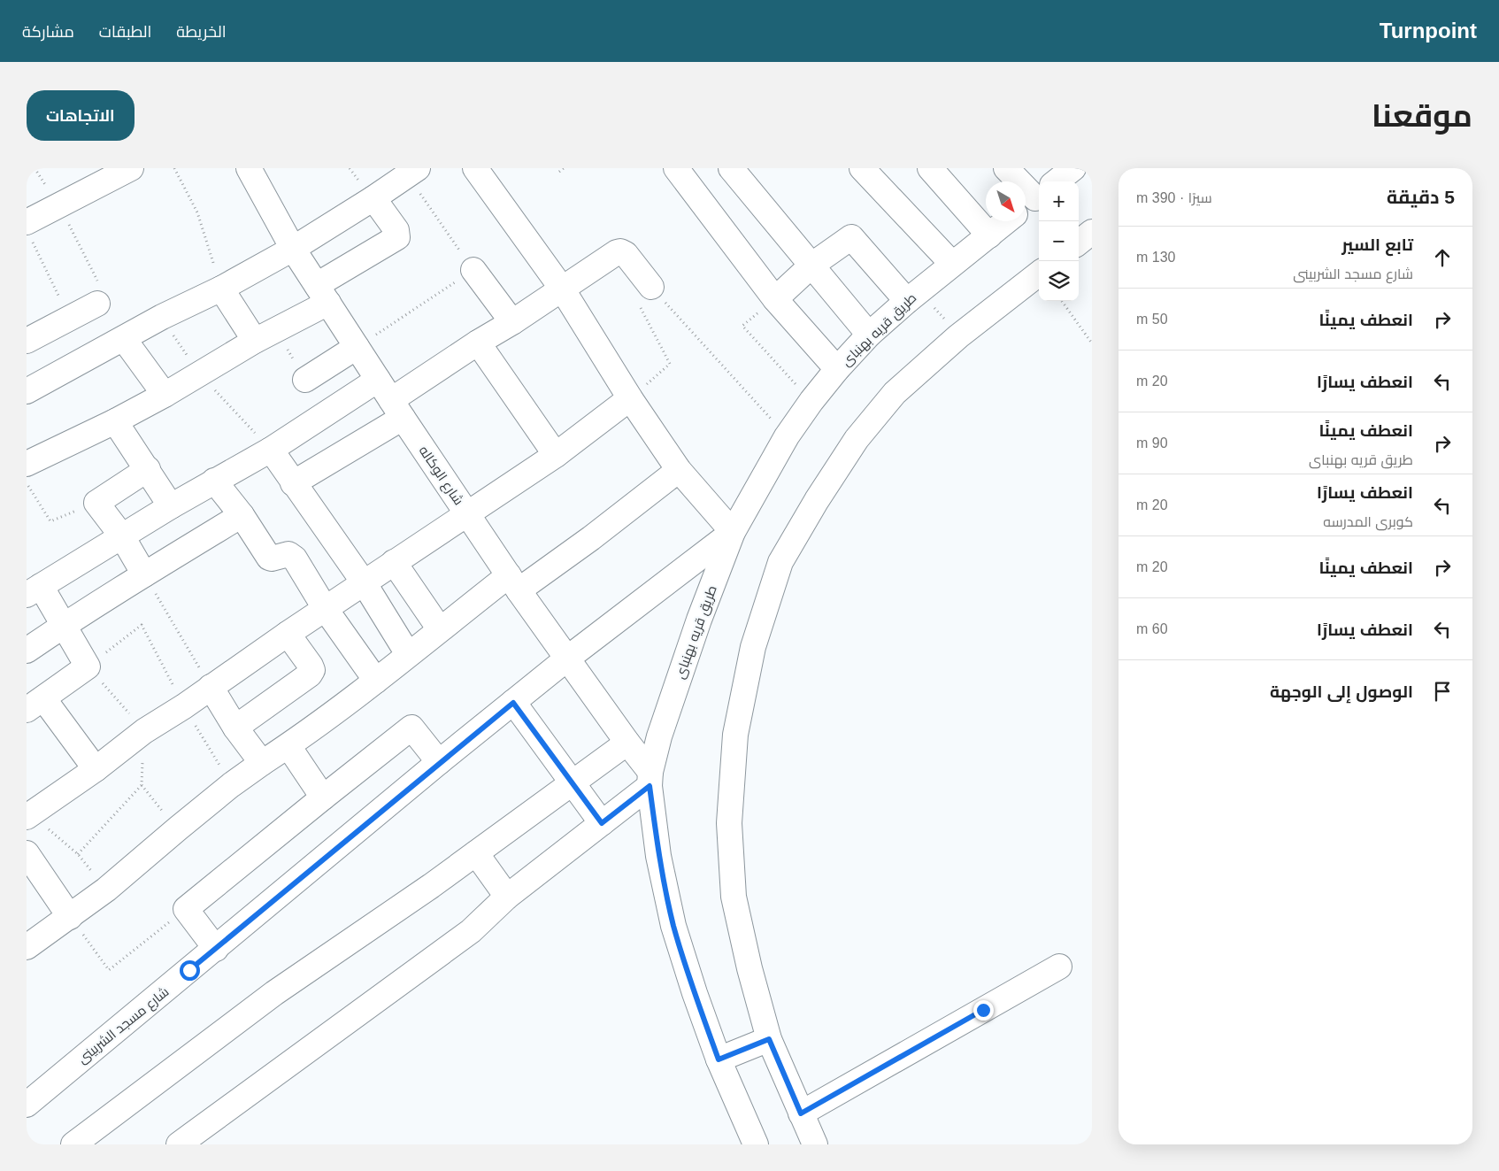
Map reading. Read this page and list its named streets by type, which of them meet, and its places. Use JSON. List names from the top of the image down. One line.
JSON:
{"streets":{"street":["طريق قريه بهنباى","شارع الوكاله","شارع مسجد الشربينى"]},"crossings":[["طريق قريه بهنباى","شارع الوكاله"],["طريق قريه بهنباى","شارع مسجد الشربينى"],["شارع الوكاله","شارع مسجد الشربينى"]],"north":"bottom right","page":{"header":"Turnpoint","nav":["الخريطة","الطبقات","مشاركة"],"title":"موقعنا","buttons":"الاتجاهات","heading":["5 دقيقة","سيرًا · 390 m"],"map_buttons":["+","−"],"list":[["تابع السير","شارع مسجد الشربينى","130 m"],["انعطف يمينًا","50 m"],["انعطف يسارًا","20 m"],["انعطف يمينًا","طريق قريه بهنباى","90 m"],["انعطف يسارًا","كوبرى المدرسه","20 m"],["انعطف يمينًا","20 m"],["انعطف يسارًا","60 m"],"الوصول إلى الوجهة"]}}
